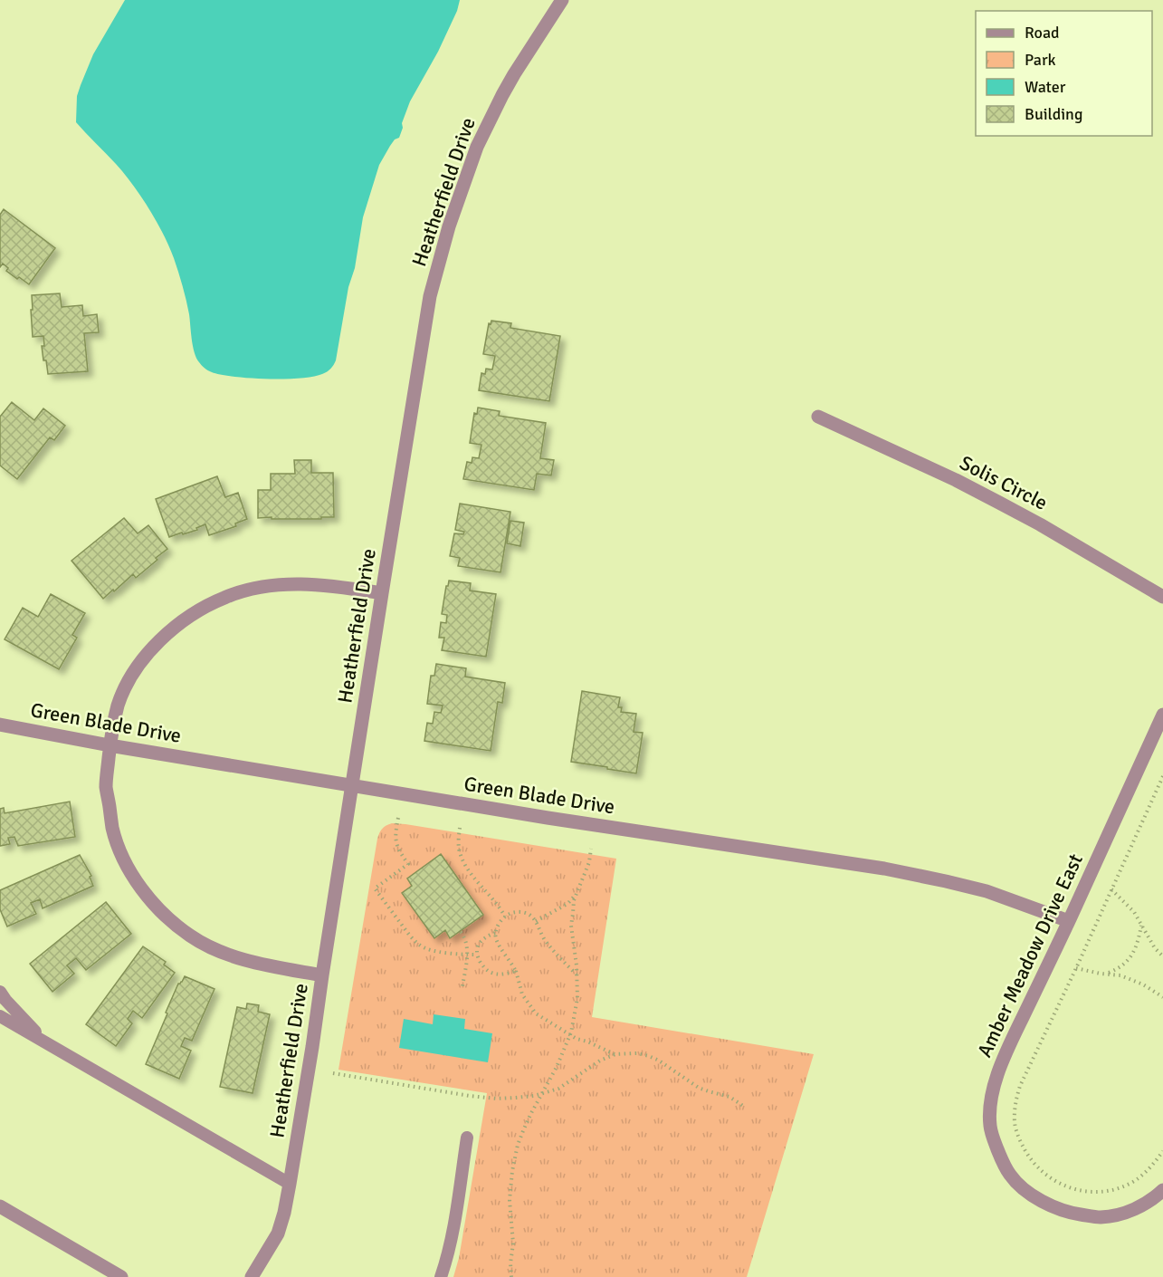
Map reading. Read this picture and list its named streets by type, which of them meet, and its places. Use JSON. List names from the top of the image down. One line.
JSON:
{"streets":{"street":["Heatherfield Drive","Solis Circle","Green Blade Drive","Amber Meadow Drive East"]},"crossings":[["Heatherfield Drive","Green Blade Drive"],["Green Blade Drive","Amber Meadow Drive East"]],"legend":["Road","Park","Water","Building"]}
